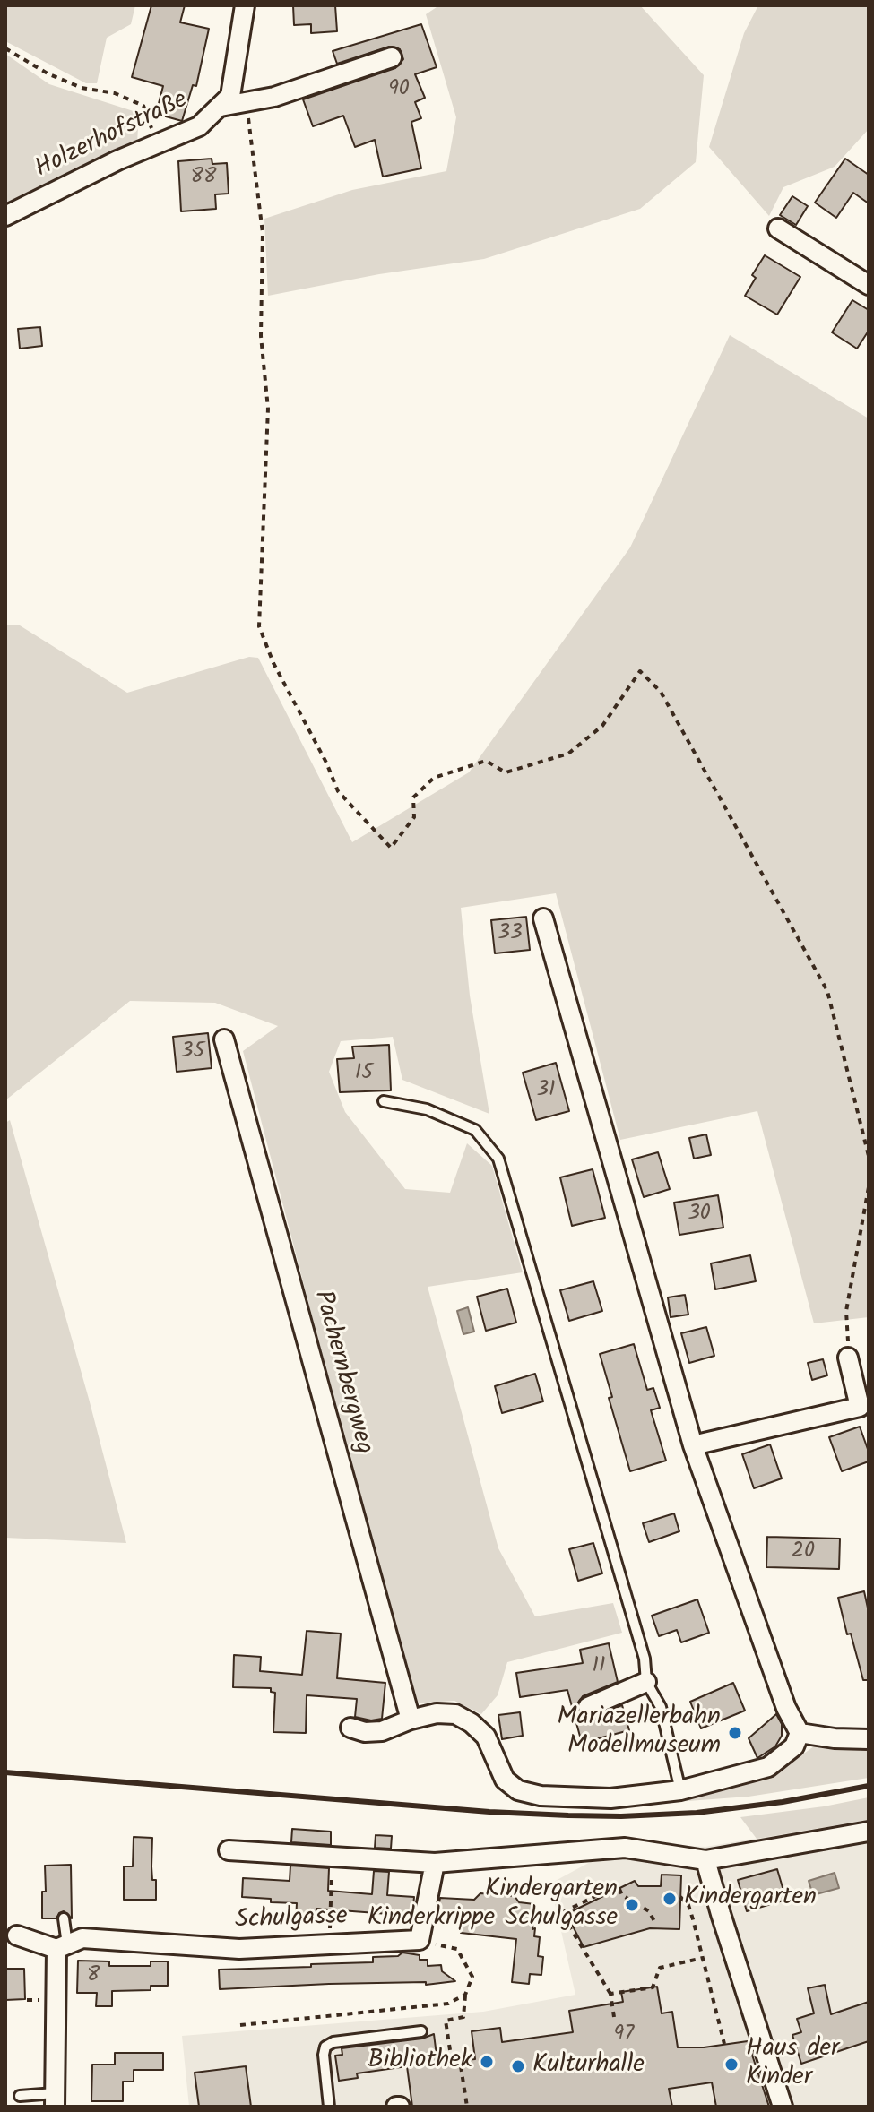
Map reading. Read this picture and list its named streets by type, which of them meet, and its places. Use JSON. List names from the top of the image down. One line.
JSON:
{"streets":{"street":["Holzerhofstraße","Pachernbergweg","Schulgasse"]},"places":["Mariazellerbahn Modellmuseum","Kindergarten","Kindergarten Kinderkrippe Schulgasse","Bibliothek","Haus der Kinder","Kulturhalle"],"house_numbers":["90","88","33","35","15","31","30","20","11","8","97"]}
